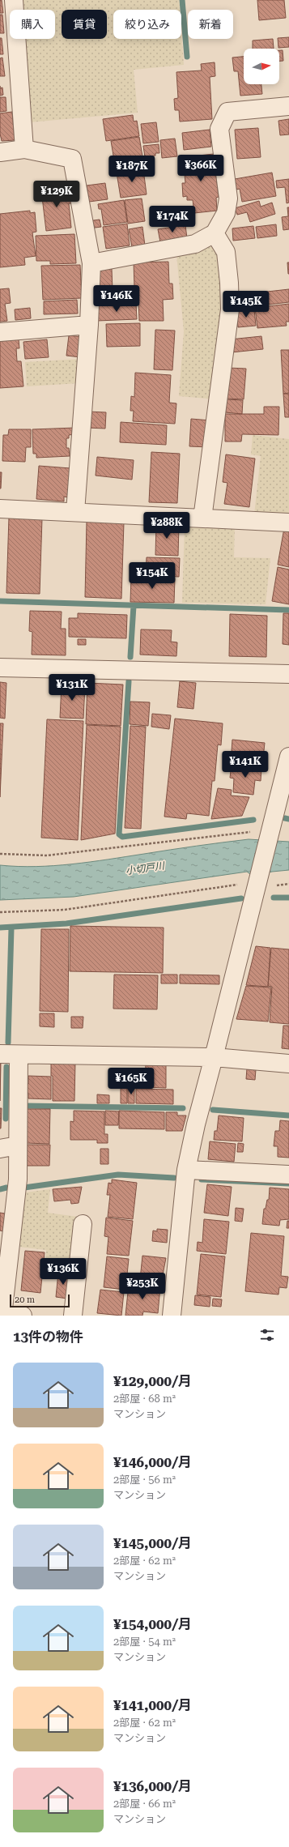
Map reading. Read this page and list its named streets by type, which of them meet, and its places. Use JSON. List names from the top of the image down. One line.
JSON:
{"water":["小切戸川"],"scale_bar":"20 m","north":"right","page":{"chip":["購入","賃貸","絞り込み","新着"],"price":["¥366K","¥187K","¥129K","¥174K","¥146K","¥145K","¥288K","¥154K","¥131K","¥141K","¥165K","¥136K","¥253K"],"scale":"20 m","heading":"13件の物件","list":[{"name":"¥129,000/月","note":"2部屋 · 68 m² · マンション"},{"name":"¥146,000/月","note":"2部屋 · 56 m² · マンション"},{"name":"¥145,000/月","note":"2部屋 · 62 m² · マンション"},{"name":"¥154,000/月","note":"2部屋 · 54 m² · マンション"},{"name":"¥141,000/月","note":"2部屋 · 62 m² · マンション"},{"name":"¥136,000/月","note":"2部屋 · 66 m² · マンション"}]}}
